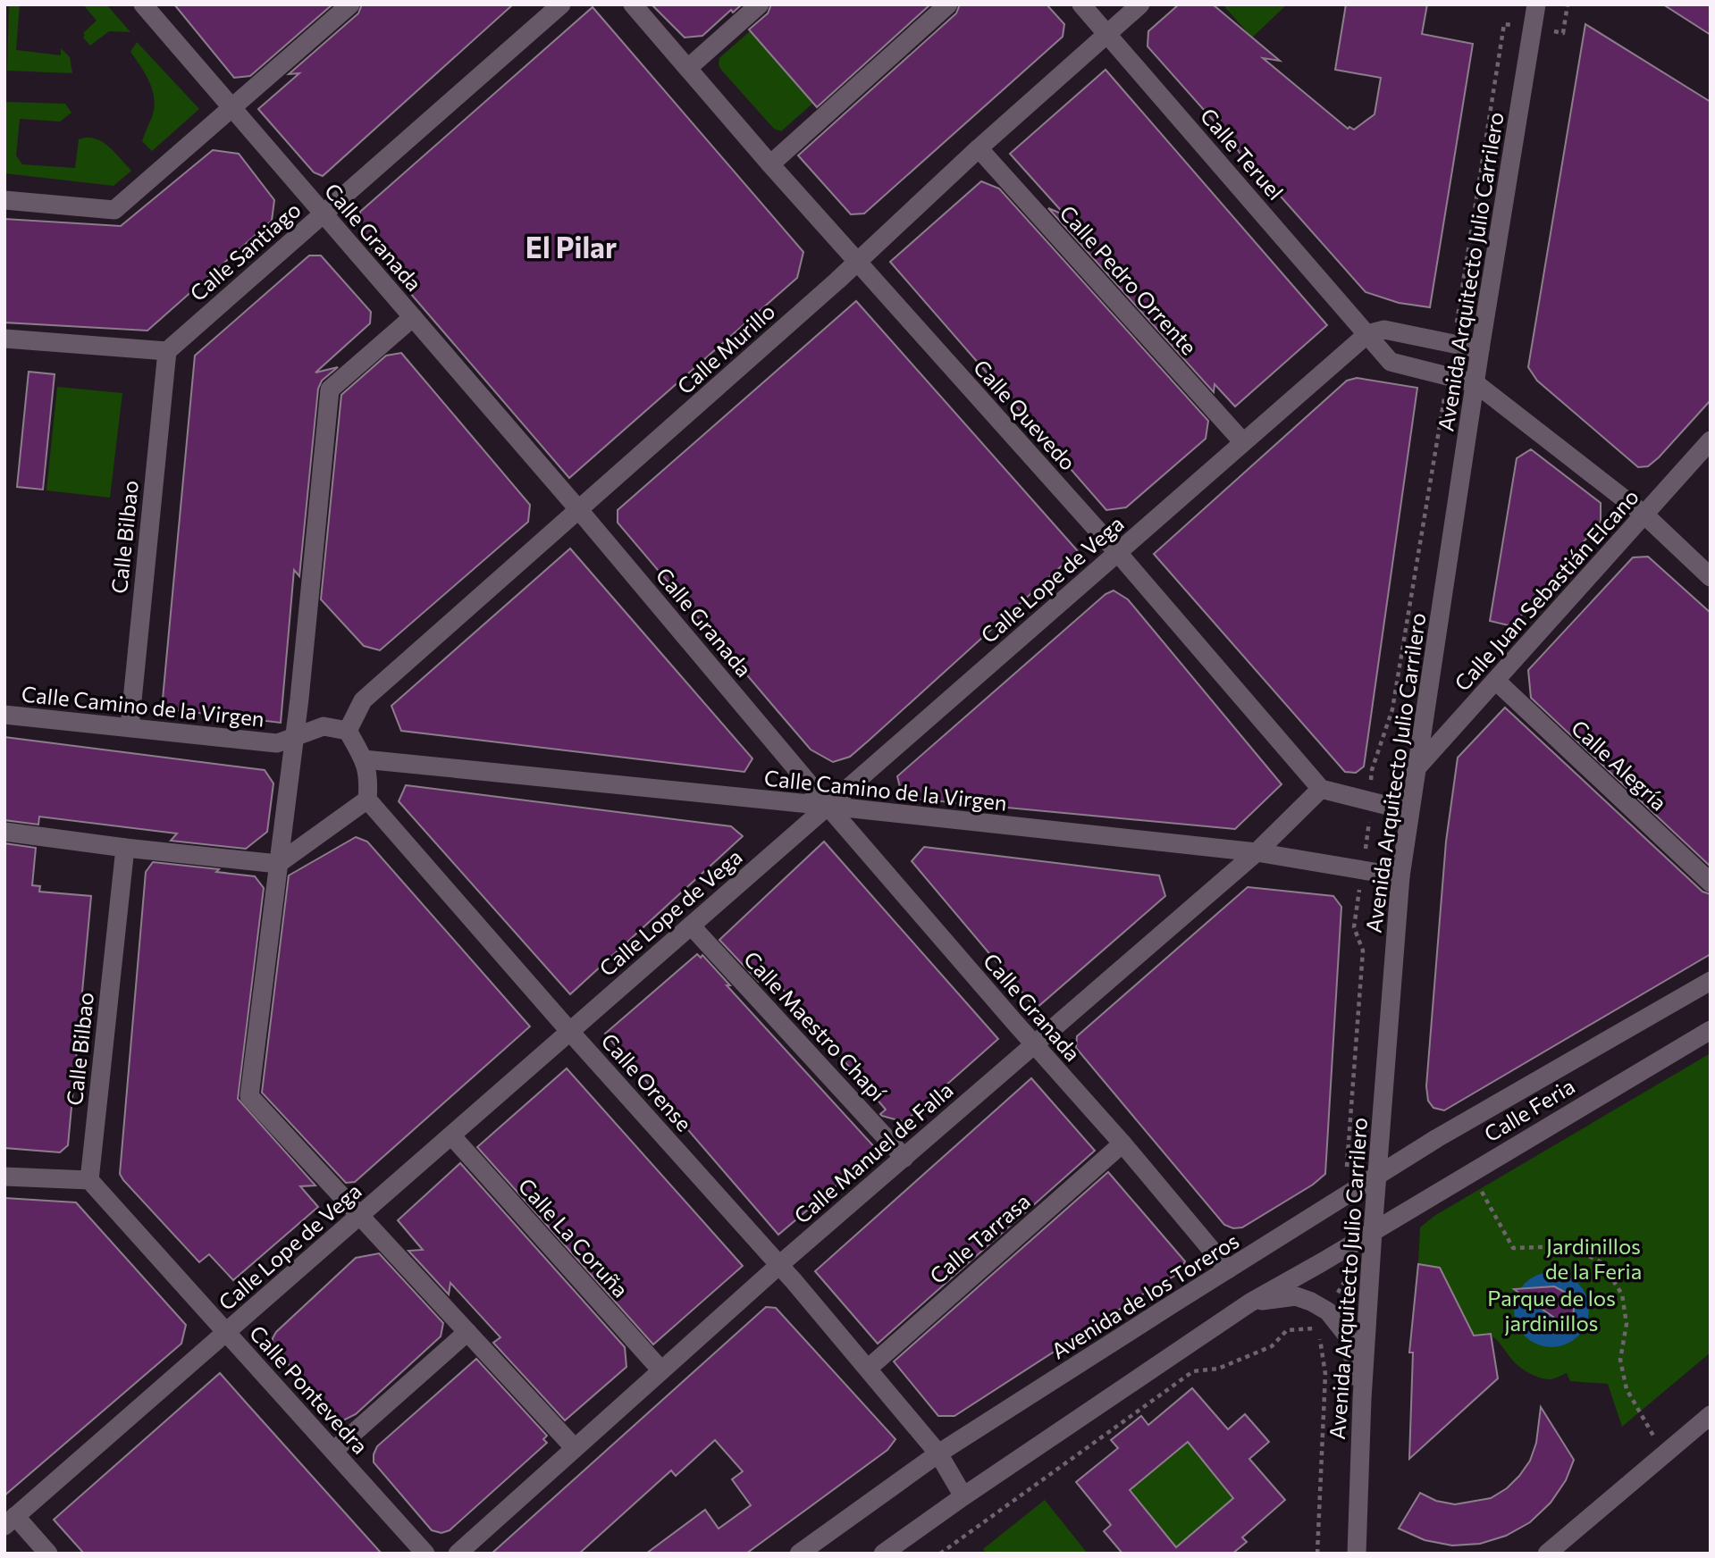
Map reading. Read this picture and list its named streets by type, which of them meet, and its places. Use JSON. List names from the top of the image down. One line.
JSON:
{"streets":{"street":["Calle Teruel","Calle Granada","Calle Santiago","Avenida Arquitecto Julio Carrilero","Calle Pedro Orrente","Calle Murillo","Calle Quevedo","Calle Bilbao","Calle Lope de Vega","Calle Juan Sebastián Elcano","Calle Camino de la Virgen","Calle Alegría","Calle Maestro Chapí","Calle Orense","Calle Feria","Calle Manuel de Falla","Calle La Coruña","Calle Tarrasa","Avenida de los Toreros","Calle Pontevedra"]},"crossings":[["Calle Teruel","Avenida Arquitecto Julio Carrilero"],["Calle Teruel","Calle Murillo"],["Calle Teruel","Calle Lope de Vega"],["Calle Granada","Calle Santiago"],["Calle Granada","Calle Murillo"],["Calle Granada","Calle Lope de Vega"],["Calle Granada","Calle Camino de la Virgen"],["Calle Granada","Calle Manuel de Falla"],["Calle Granada","Calle Tarrasa"],["Calle Granada","Avenida de los Toreros"],["Calle Santiago","Calle Bilbao"],["Avenida Arquitecto Julio Carrilero","Calle Juan Sebastián Elcano"],["Avenida Arquitecto Julio Carrilero","Calle Camino de la Virgen"],["Avenida Arquitecto Julio Carrilero","Calle Feria"],["Avenida Arquitecto Julio Carrilero","Avenida de los Toreros"],["Calle Pedro Orrente","Calle Murillo"],["Calle Pedro Orrente","Calle Lope de Vega"],["Calle Murillo","Calle Quevedo"],["Calle Murillo","Calle Camino de la Virgen"],["Calle Quevedo","Calle Lope de Vega"],["Calle Quevedo","Calle Manuel de Falla"],["Calle Bilbao","Calle Camino de la Virgen"],["Calle Bilbao","Calle Pontevedra"],["Calle Lope de Vega","Calle Camino de la Virgen"],["Calle Lope de Vega","Calle Maestro Chapí"],["Calle Lope de Vega","Calle Orense"],["Calle Lope de Vega","Calle La Coruña"],["Calle Lope de Vega","Calle Pontevedra"],["Calle Juan Sebastián Elcano","Calle Alegría"],["Calle Camino de la Virgen","Calle Manuel de Falla"],["Calle Maestro Chapí","Calle Manuel de Falla"],["Calle Orense","Calle Manuel de Falla"],["Calle Orense","Calle Tarrasa"],["Calle Orense","Avenida de los Toreros"],["Calle Feria","Avenida de los Toreros"],["Calle Manuel de Falla","Calle La Coruña"]],"districts":["El Pilar"],"parks":["Jardinillos de la Feria","Parque de los jardinillos"]}
